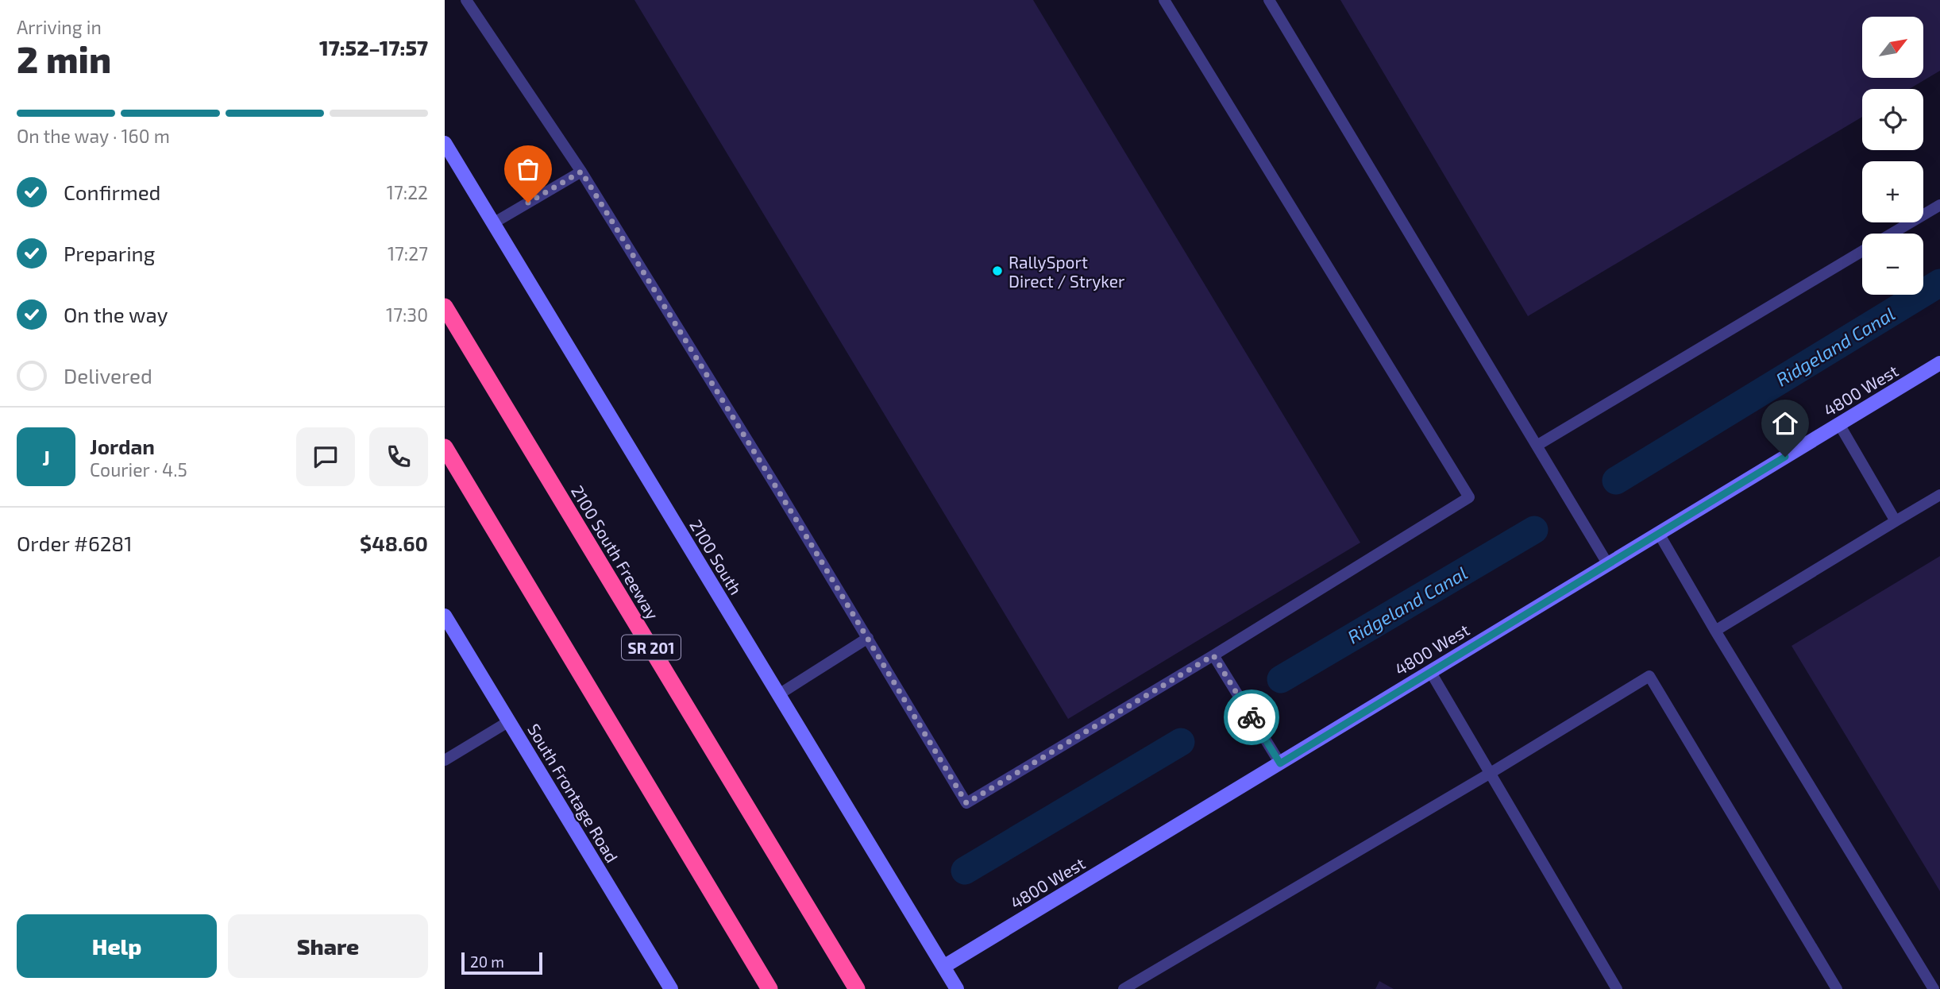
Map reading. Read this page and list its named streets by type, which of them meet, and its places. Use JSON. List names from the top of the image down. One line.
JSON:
{"streets":{"highway":["2100 South Freeway","SR 201"],"street":["4800 West","2100 South","South Frontage Road"]},"crossings":[["4800 West","2100 South"]],"water":["Ridgeland Canal"],"places":["RallySport Direct / Stryker"],"scale_bar":"20 m","north":"top right","page":{"heading":["2 min","Arriving in","17:52–17:57"],"panel":["Jordan","Courier · 4.5","Order #6281","$48.60"],"map_buttons":["+","−"],"bar":"On the way · 160 m","list":[["Confirmed","17:22"],["Preparing","17:27"],["On the way","17:30"],"Delivered"],"round":"J","buttons":["Help","Share"],"scale":"20 m"}}
